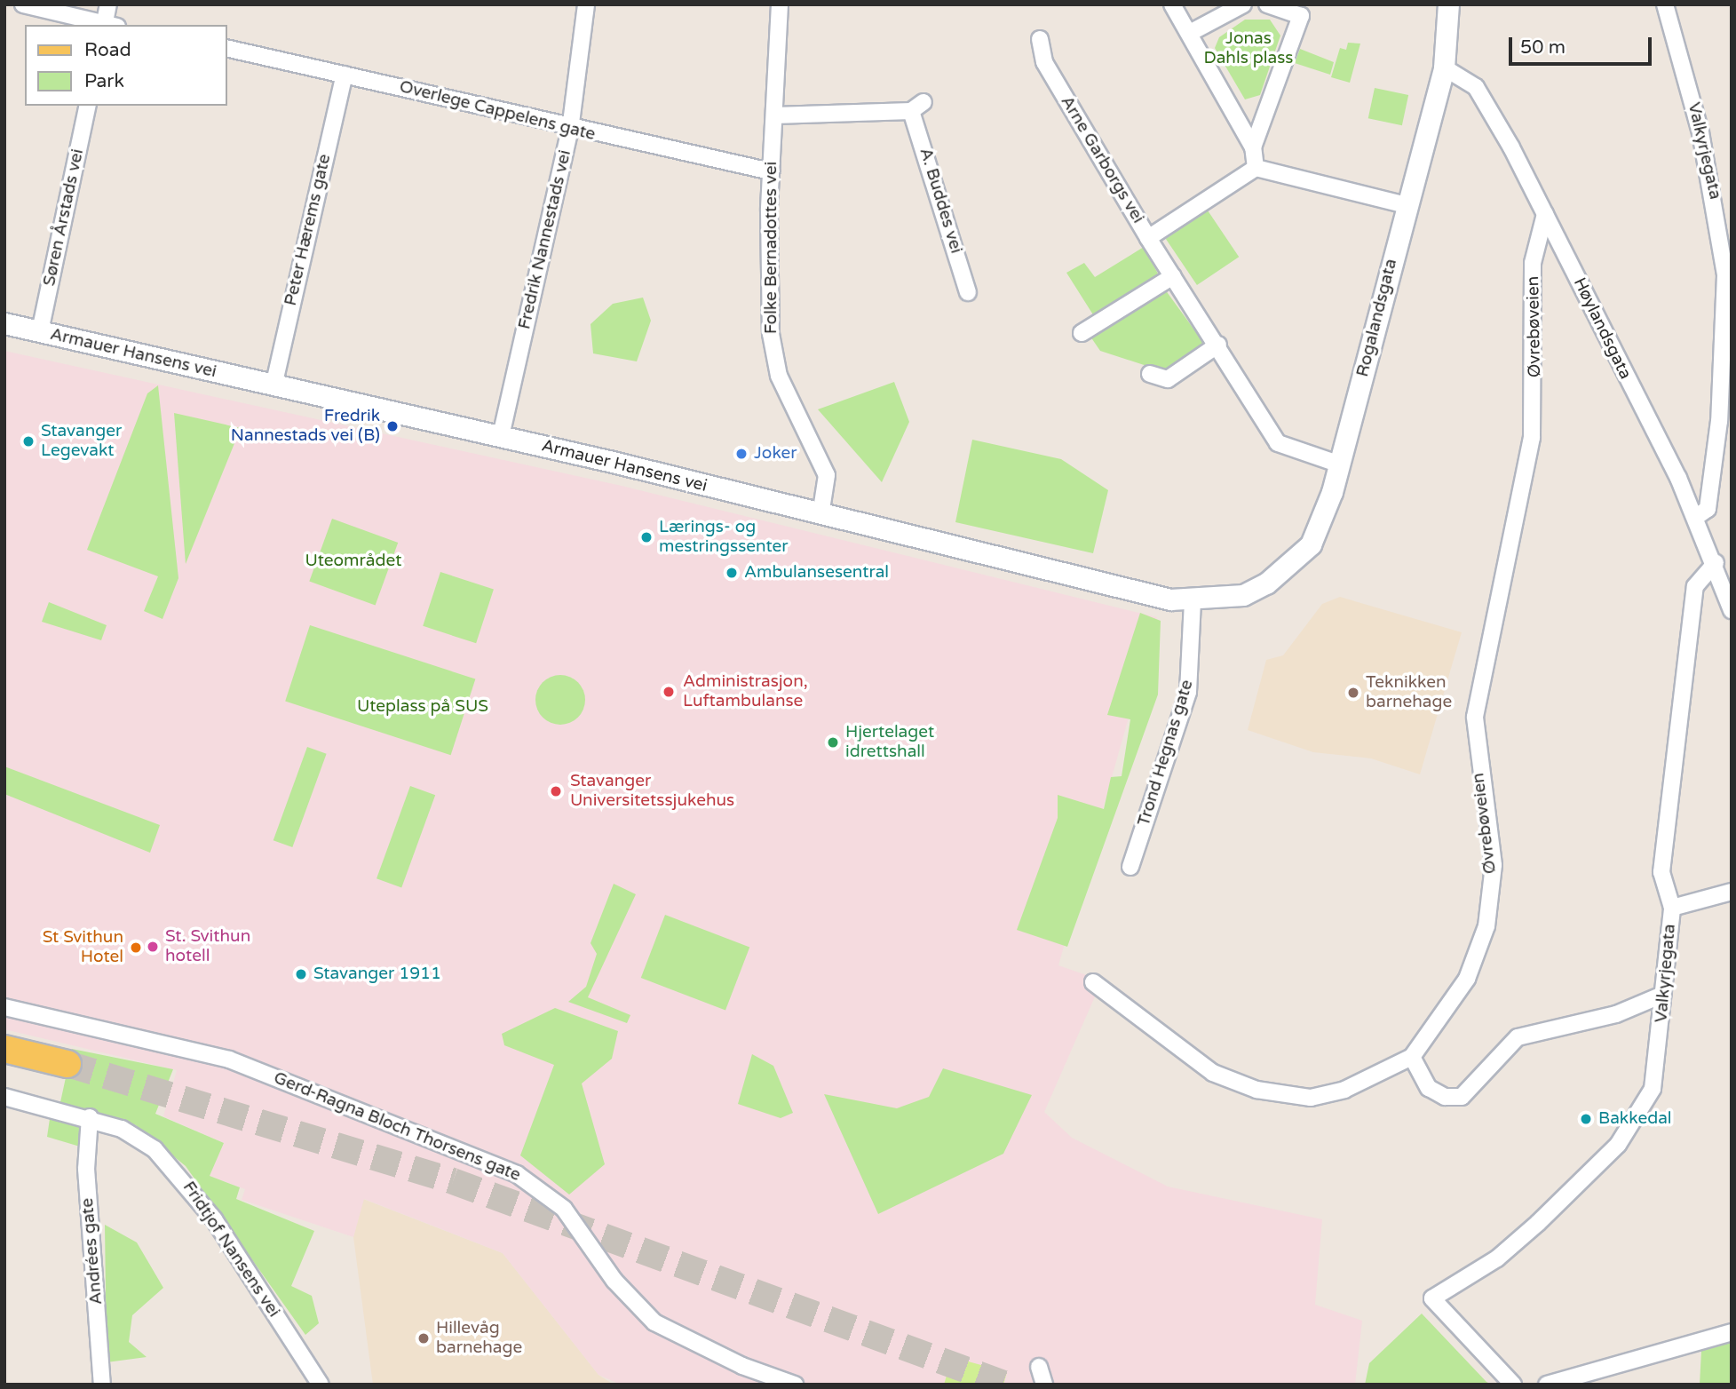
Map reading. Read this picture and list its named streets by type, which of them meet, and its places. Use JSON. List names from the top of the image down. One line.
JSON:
{"streets":{"street":["Overlege Cappelens gate","Valkyrjegata","Arne Garborgs vei","A. Buddes vei","Søren Årstads vei","Peter Hærems gate","Fredrik Nannestads vei","Folke Bernadottes vei","Rogalandsgata","Øvrebøveien","Høylandsgata","Armauer Hansens vei","Trond Hegnas gate","Gerd-Ragna Bloch Thorsens gate","Fridtjof Nansens vei","Andrées gate"]},"crossings":[["Overlege Cappelens gate","Peter Hærems gate"],["Overlege Cappelens gate","Fredrik Nannestads vei"],["Overlege Cappelens gate","Folke Bernadottes vei"],["Valkyrjegata","Høylandsgata"],["Arne Garborgs vei","Rogalandsgata"],["A. Buddes vei","Folke Bernadottes vei"],["Søren Årstads vei","Armauer Hansens vei"],["Peter Hærems gate","Armauer Hansens vei"],["Fredrik Nannestads vei","Armauer Hansens vei"],["Folke Bernadottes vei","Armauer Hansens vei"],["Rogalandsgata","Høylandsgata"],["Rogalandsgata","Armauer Hansens vei"],["Øvrebøveien","Høylandsgata"],["Armauer Hansens vei","Trond Hegnas gate"],["Fridtjof Nansens vei","Andrées gate"]],"parks":["Jonas Dahls plass","Uteområdet","Uteplass på SUS"],"places":["Fredrik Nannestads vei (B)","Stavanger Legevakt","Joker","Lærings- og mestringssenter","Ambulansesentral","Administrasjon, Luftambulanse","Teknikken barnehage","Hjertelaget idrettshall","Stavanger Universitetssjukehus","St. Svithun hotell","St Svithun Hotel","Stavanger 1911","Bakkedal","Hillevåg barnehage"],"legend":["Road","Park"],"scale_bar":"50 m"}
